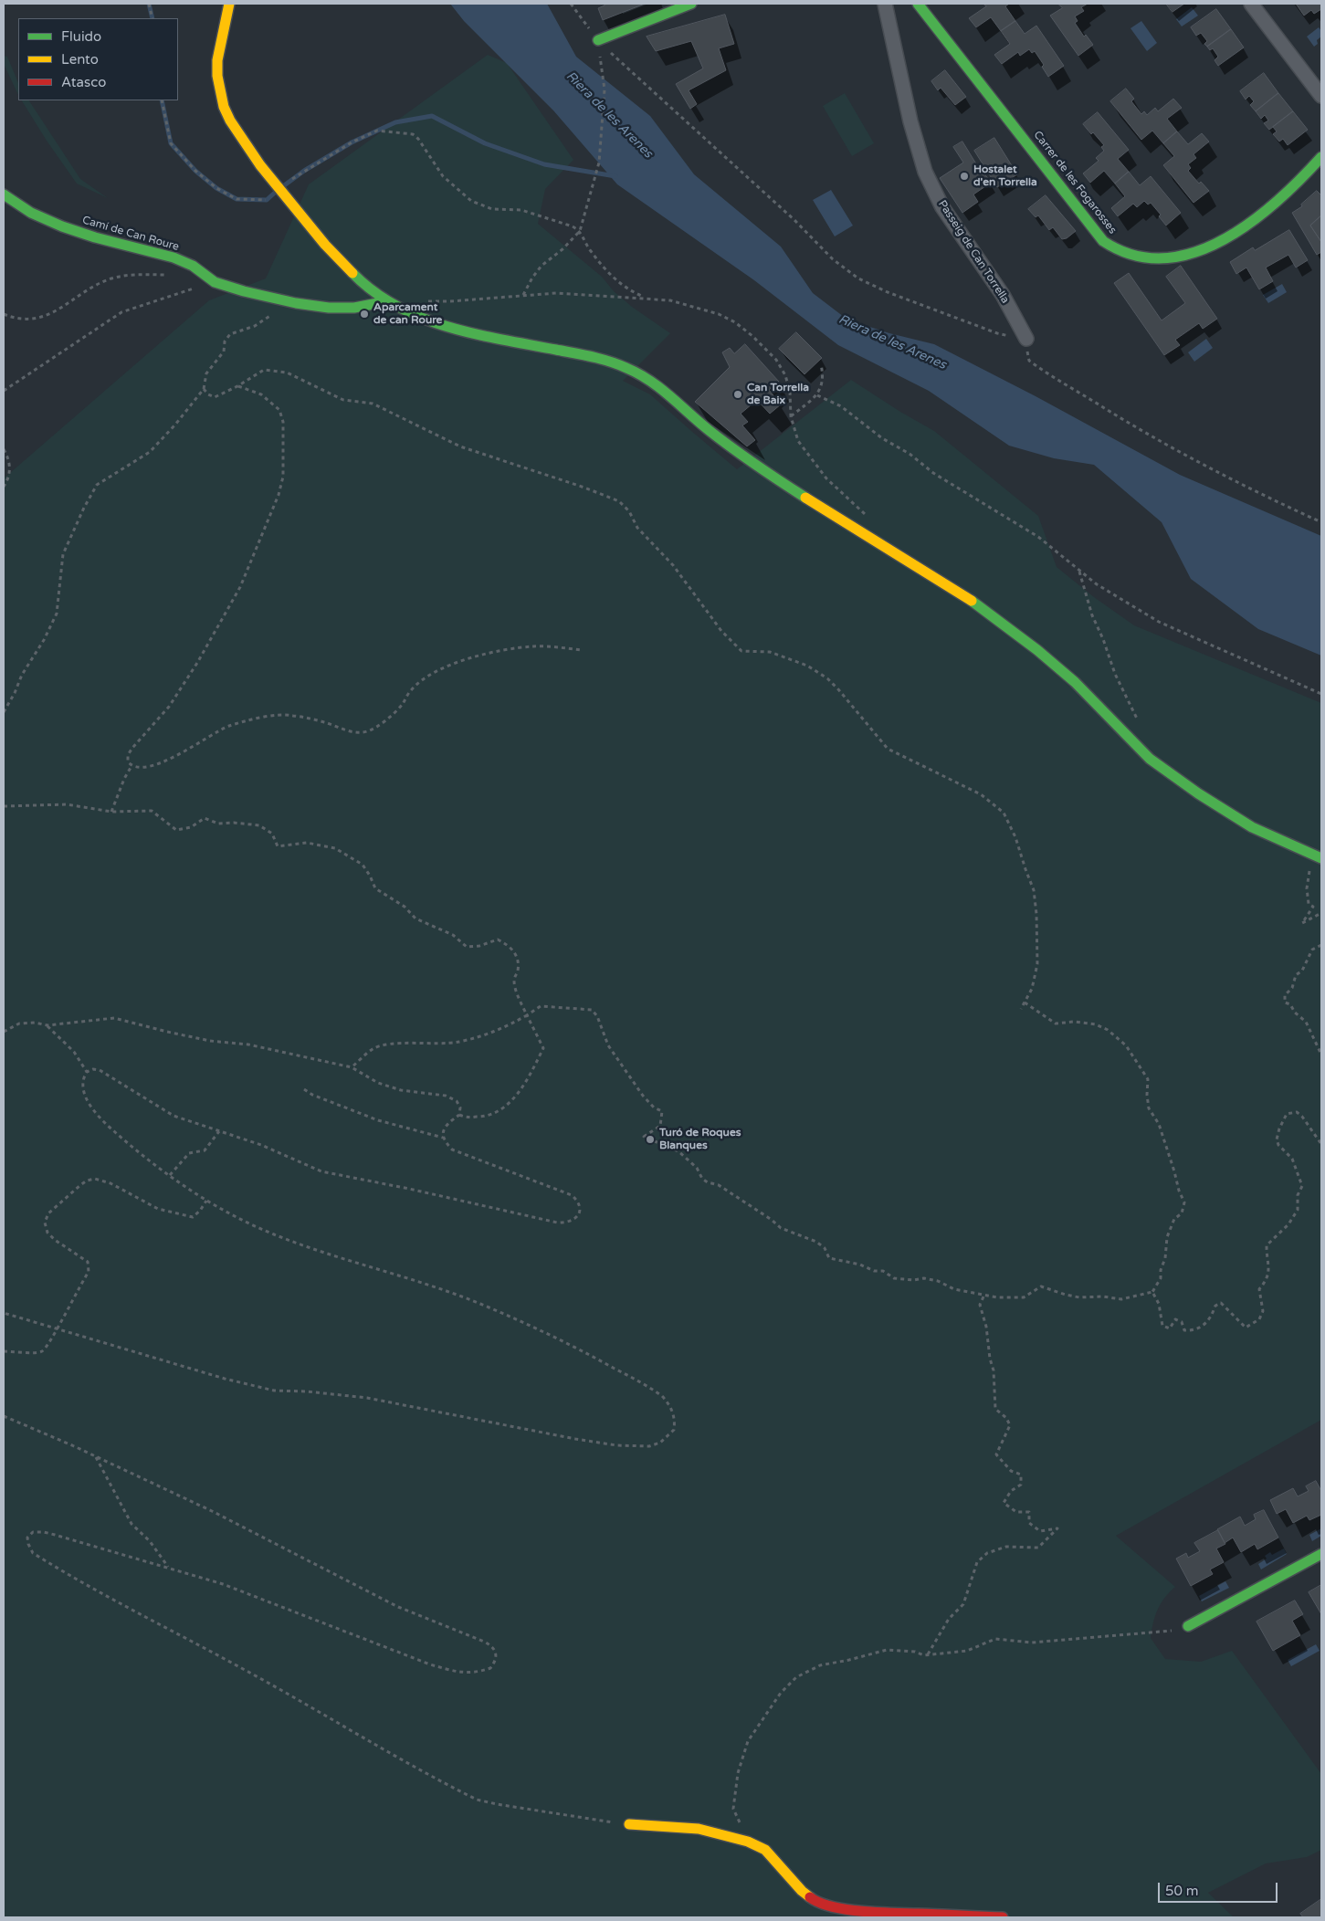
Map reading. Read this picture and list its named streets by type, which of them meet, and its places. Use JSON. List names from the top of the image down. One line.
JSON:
{"streets":{"street":["Carrer de les Fogarosses","Camí de Can Roure","Passeig de Can Torrella"]},"water":["Riera de les Arenes"],"places":["Hostalet d'en Torrella","Aparcament de can Roure","Can Torrella de Baix","Turó de Roques Blanques"],"legend":["Fluido","Lento","Atasco"],"scale_bar":"50 m"}
